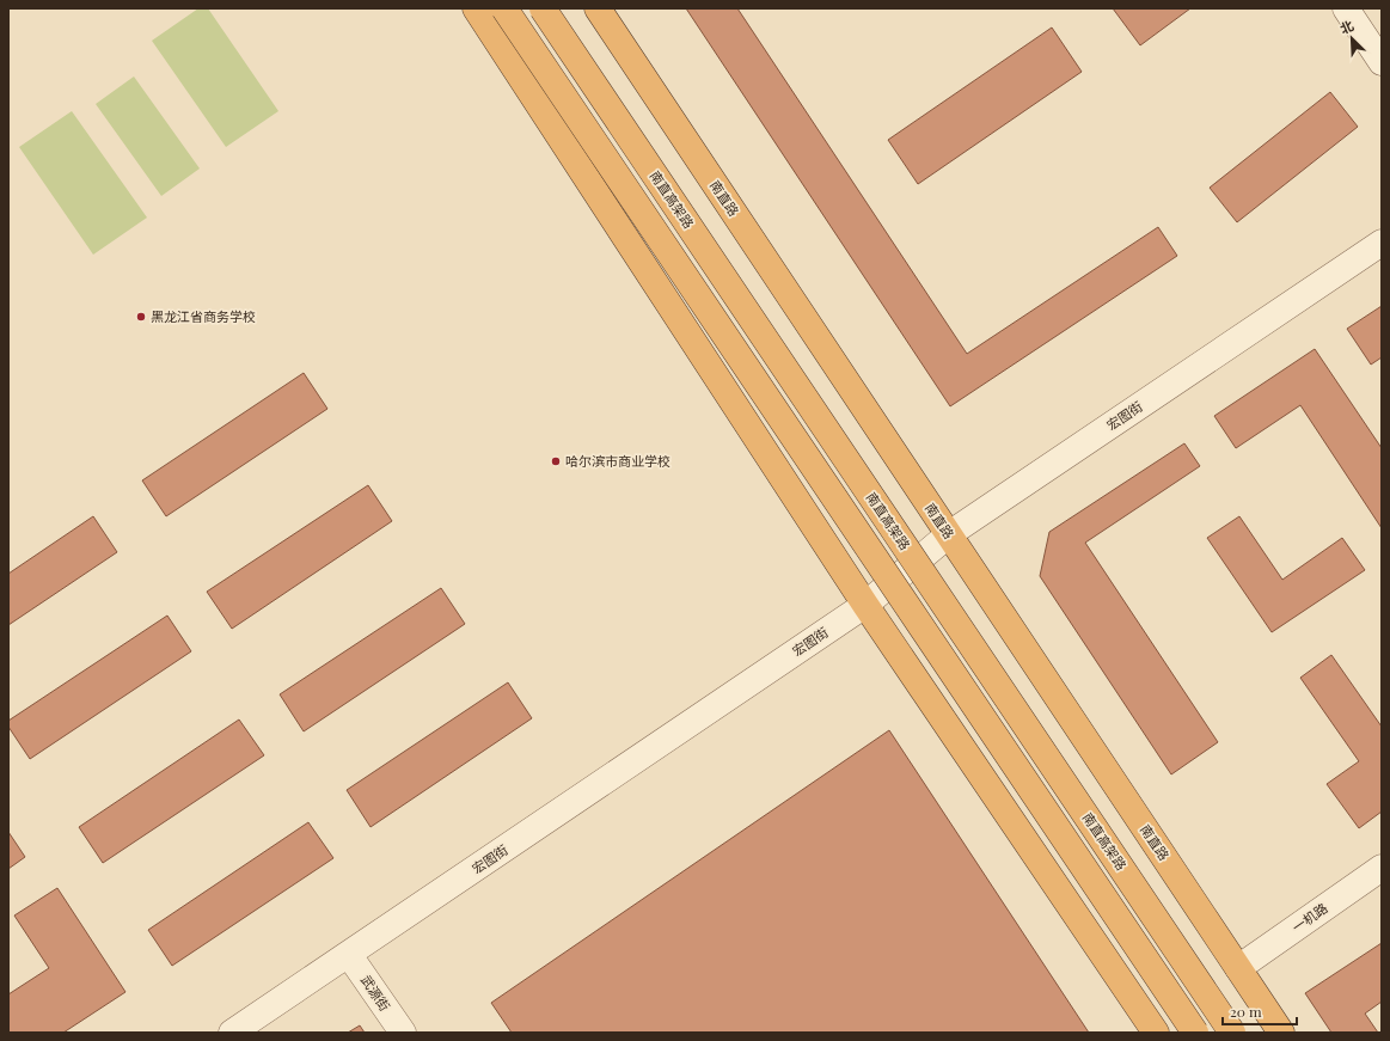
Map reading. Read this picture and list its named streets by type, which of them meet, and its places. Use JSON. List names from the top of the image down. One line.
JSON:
{"streets":{"highway":["南直路","南直高架路"],"street":["宏图街","一机路","武源街"]},"crossings":[["南直路","宏图街"],["南直路","一机路"],["宏图街","武源街"]],"places":["黑龙江省商务学校","哈尔滨市商业学校"],"scale_bar":"20 m","north":"top left"}
